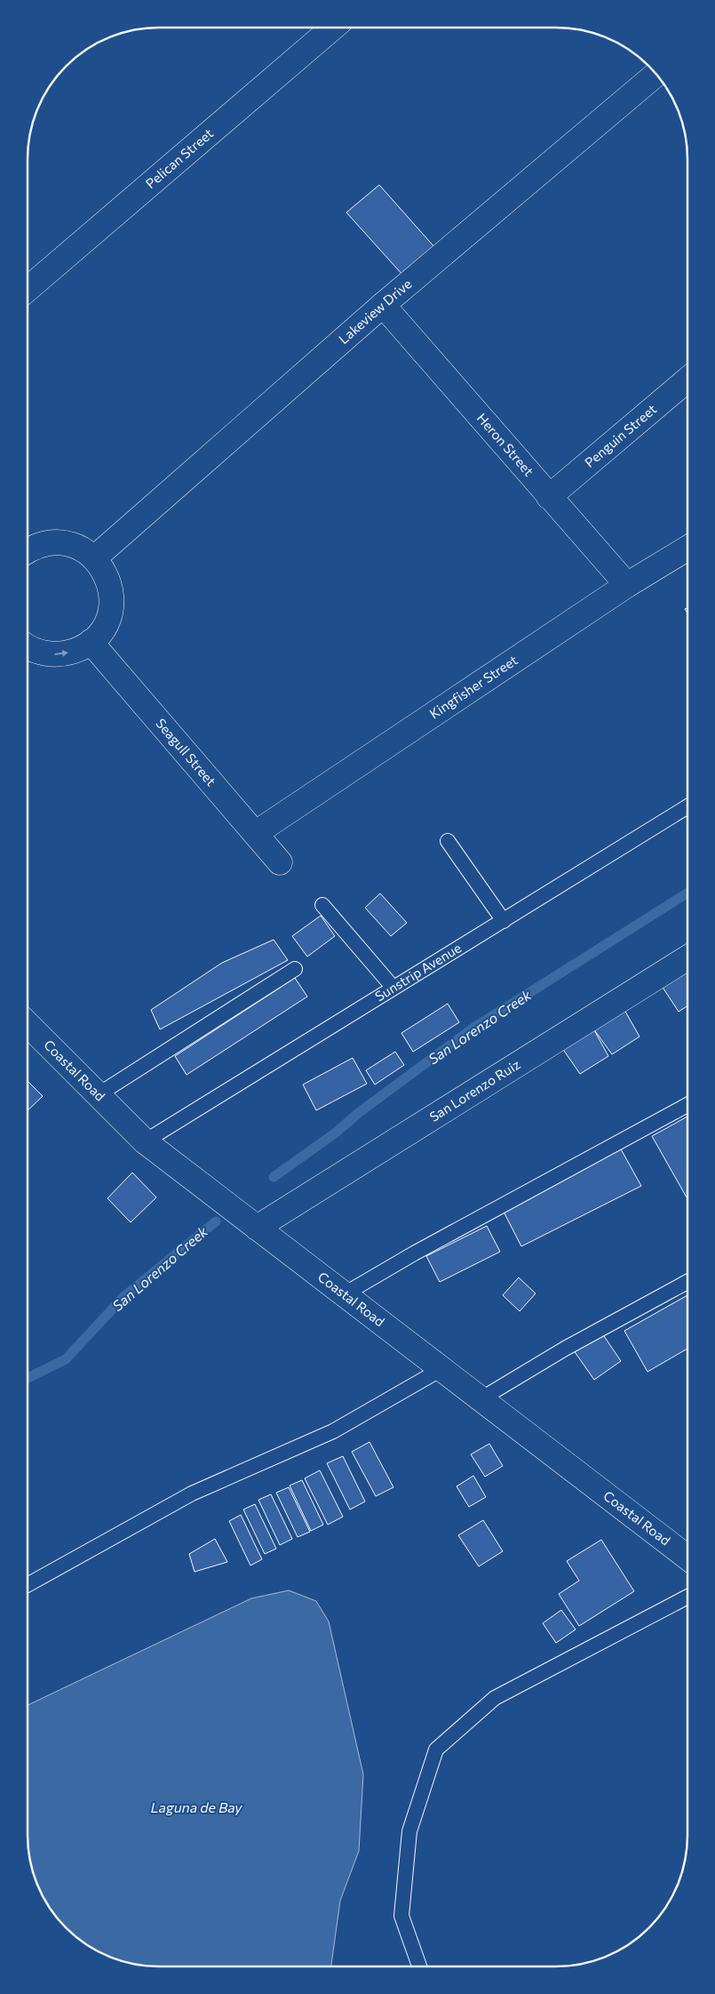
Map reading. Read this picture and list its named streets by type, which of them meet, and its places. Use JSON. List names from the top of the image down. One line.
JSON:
{"streets":{"street":["Pelican Street","Lakeview Drive","Penguin Street","Heron Street","Kingfisher Street","Seagull Street","Coastal Road","San Lorenzo Ruiz"],"lane":["Sunstrip Avenue"]},"crossings":[["Lakeview Drive","Heron Street"],["Penguin Street","Heron Street"],["Heron Street","Kingfisher Street"],["Kingfisher Street","Seagull Street"],["Sunstrip Avenue","Coastal Road"],["Coastal Road","San Lorenzo Ruiz"]],"water":["San Lorenzo Creek","Laguna de Bay"]}
